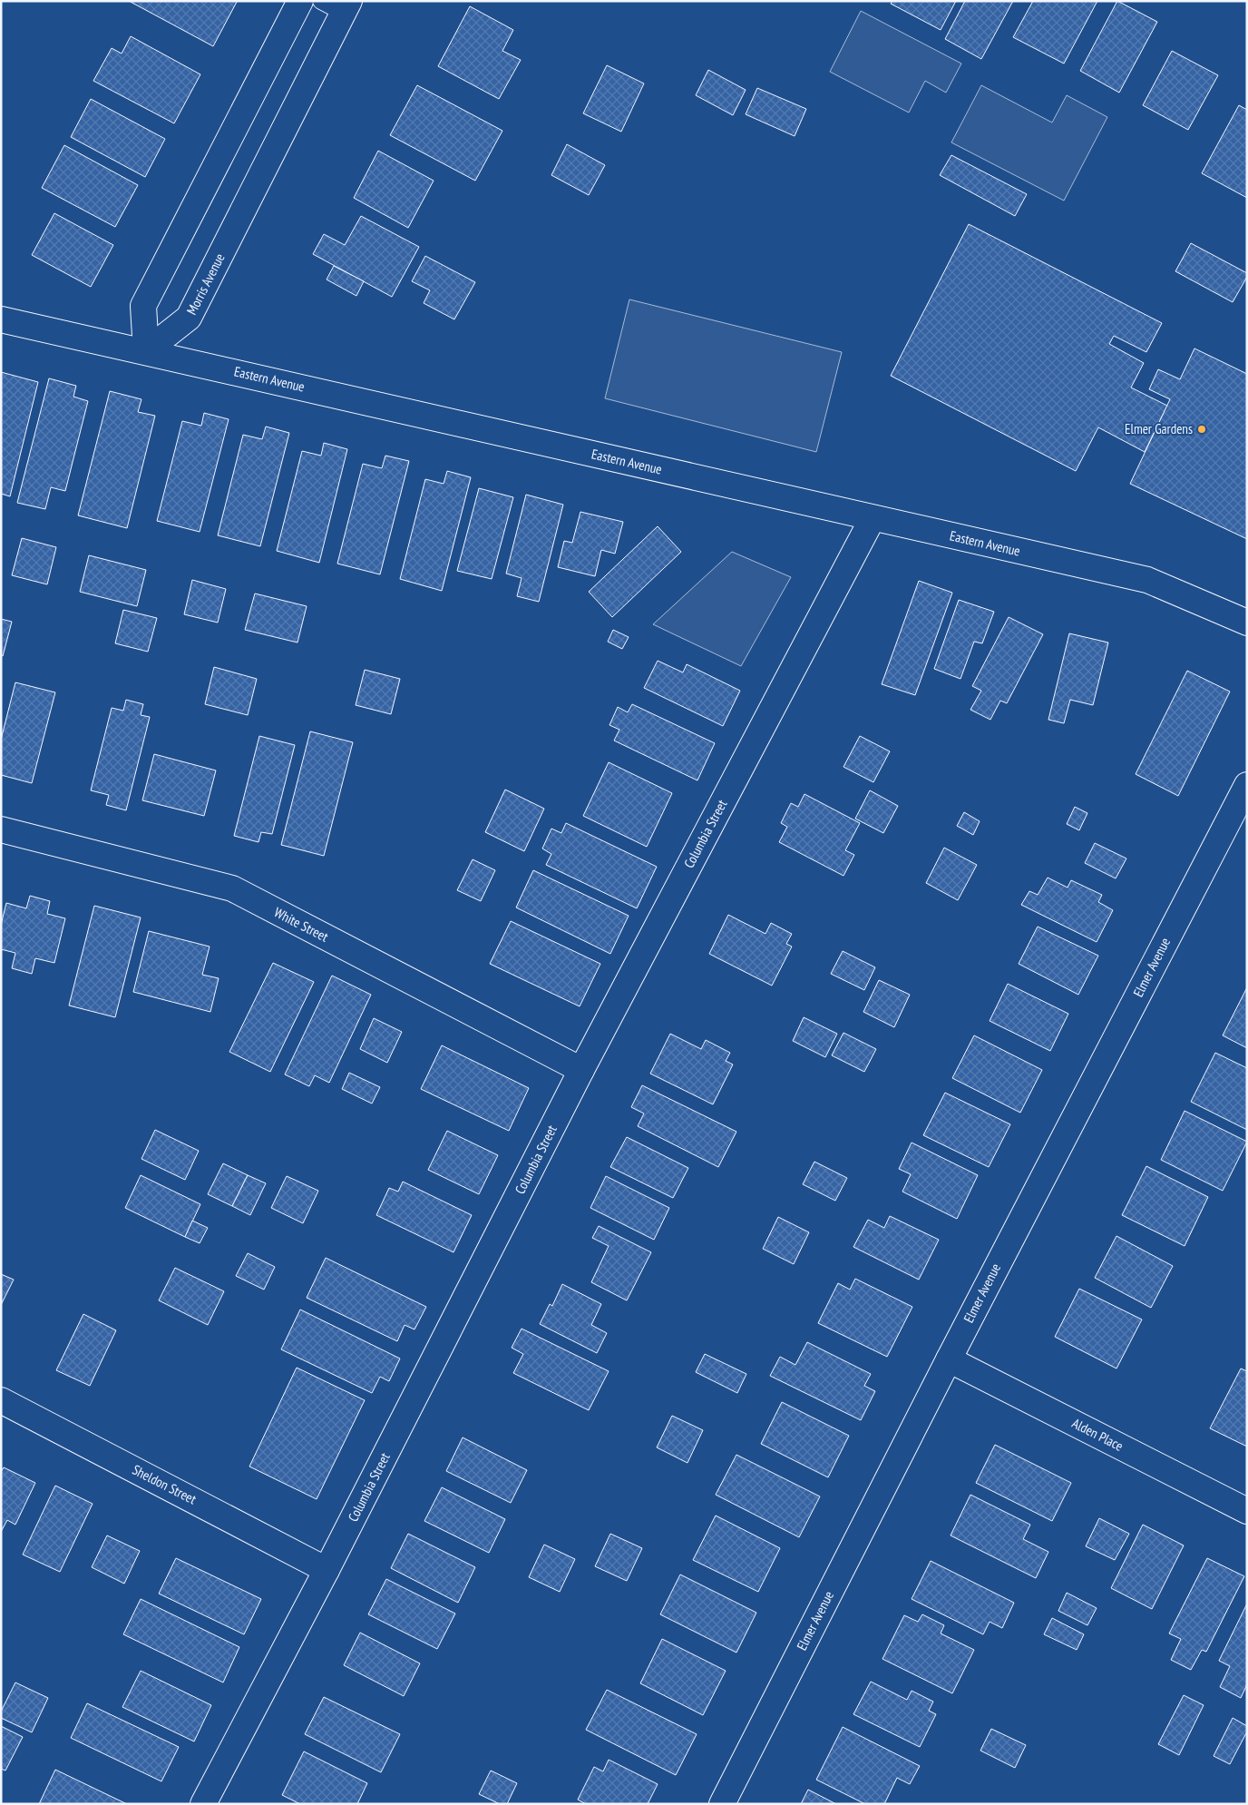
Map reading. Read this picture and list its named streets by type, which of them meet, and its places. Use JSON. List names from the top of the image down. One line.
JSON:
{"streets":{"street":["Morris Avenue","Eastern Avenue","Columbia Street","White Street","Elmer Avenue","Alden Place","Sheldon Street"]},"crossings":[["Morris Avenue","Eastern Avenue"],["Eastern Avenue","Columbia Street"],["Columbia Street","White Street"],["Columbia Street","Sheldon Street"],["Elmer Avenue","Alden Place"]],"places":["Elmer Gardens"]}
